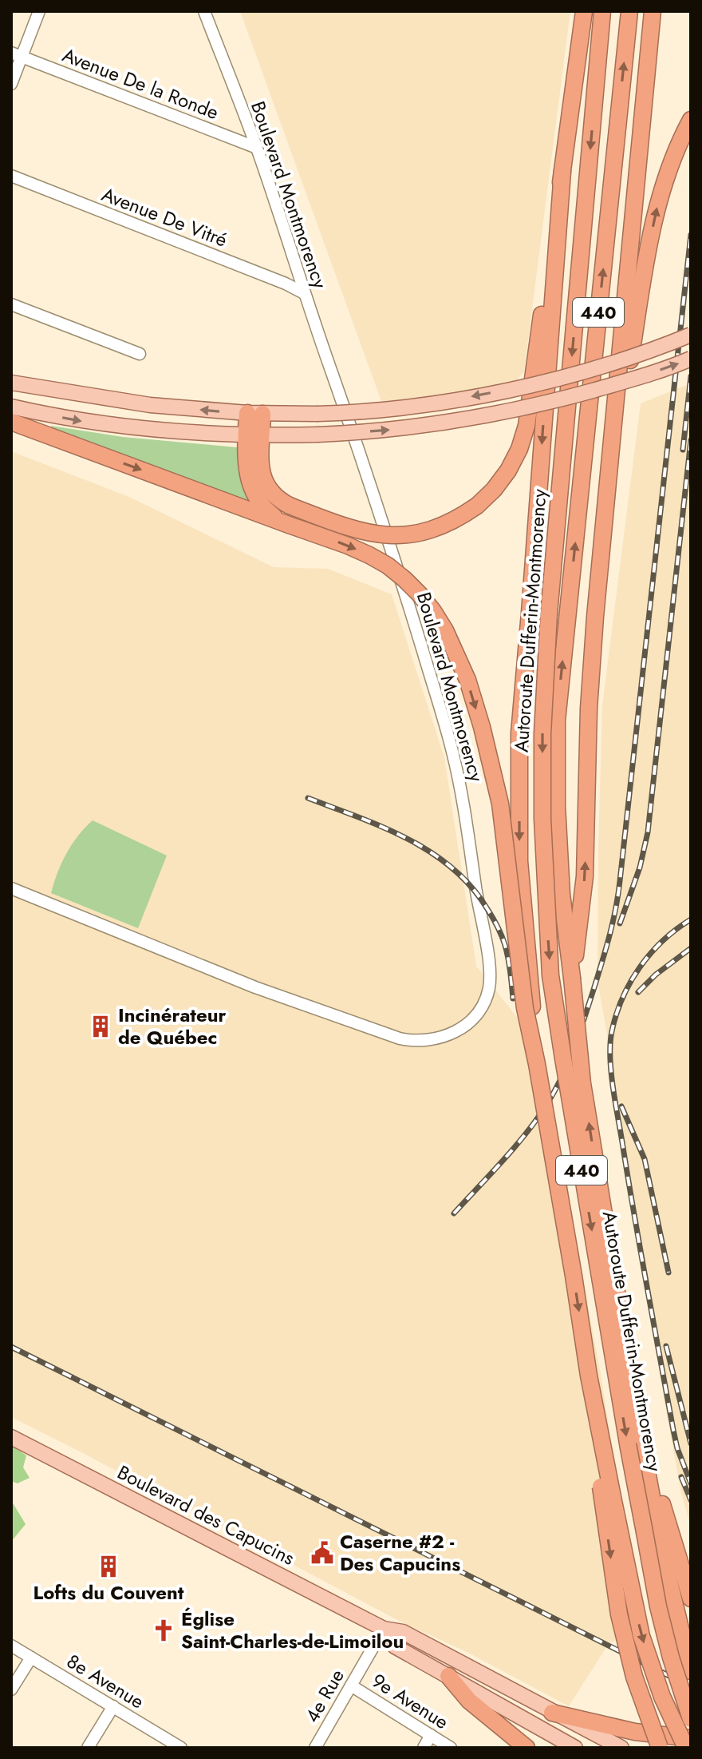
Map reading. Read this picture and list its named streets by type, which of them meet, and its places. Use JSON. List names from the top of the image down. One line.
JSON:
{"streets":{"highway":["440","Autoroute Dufferin-Montmorency"],"main road":["Boulevard des Capucins"],"street":["Avenue De la Ronde","Boulevard Montmorency","Avenue De Vitré","8e Avenue","4e Rue","9e Avenue"]},"crossings":[["Avenue De la Ronde","Boulevard Montmorency"],["Boulevard Montmorency","Avenue De Vitré"],["Boulevard des Capucins","4e Rue"],["4e Rue","9e Avenue"]],"places":{"building":["Incinérateur de Québec","Lofts du Couvent"],"public building":["Caserne #2 - Des Capucins"],"church":["Église Saint-Charles-de-Limoilou"]}}
